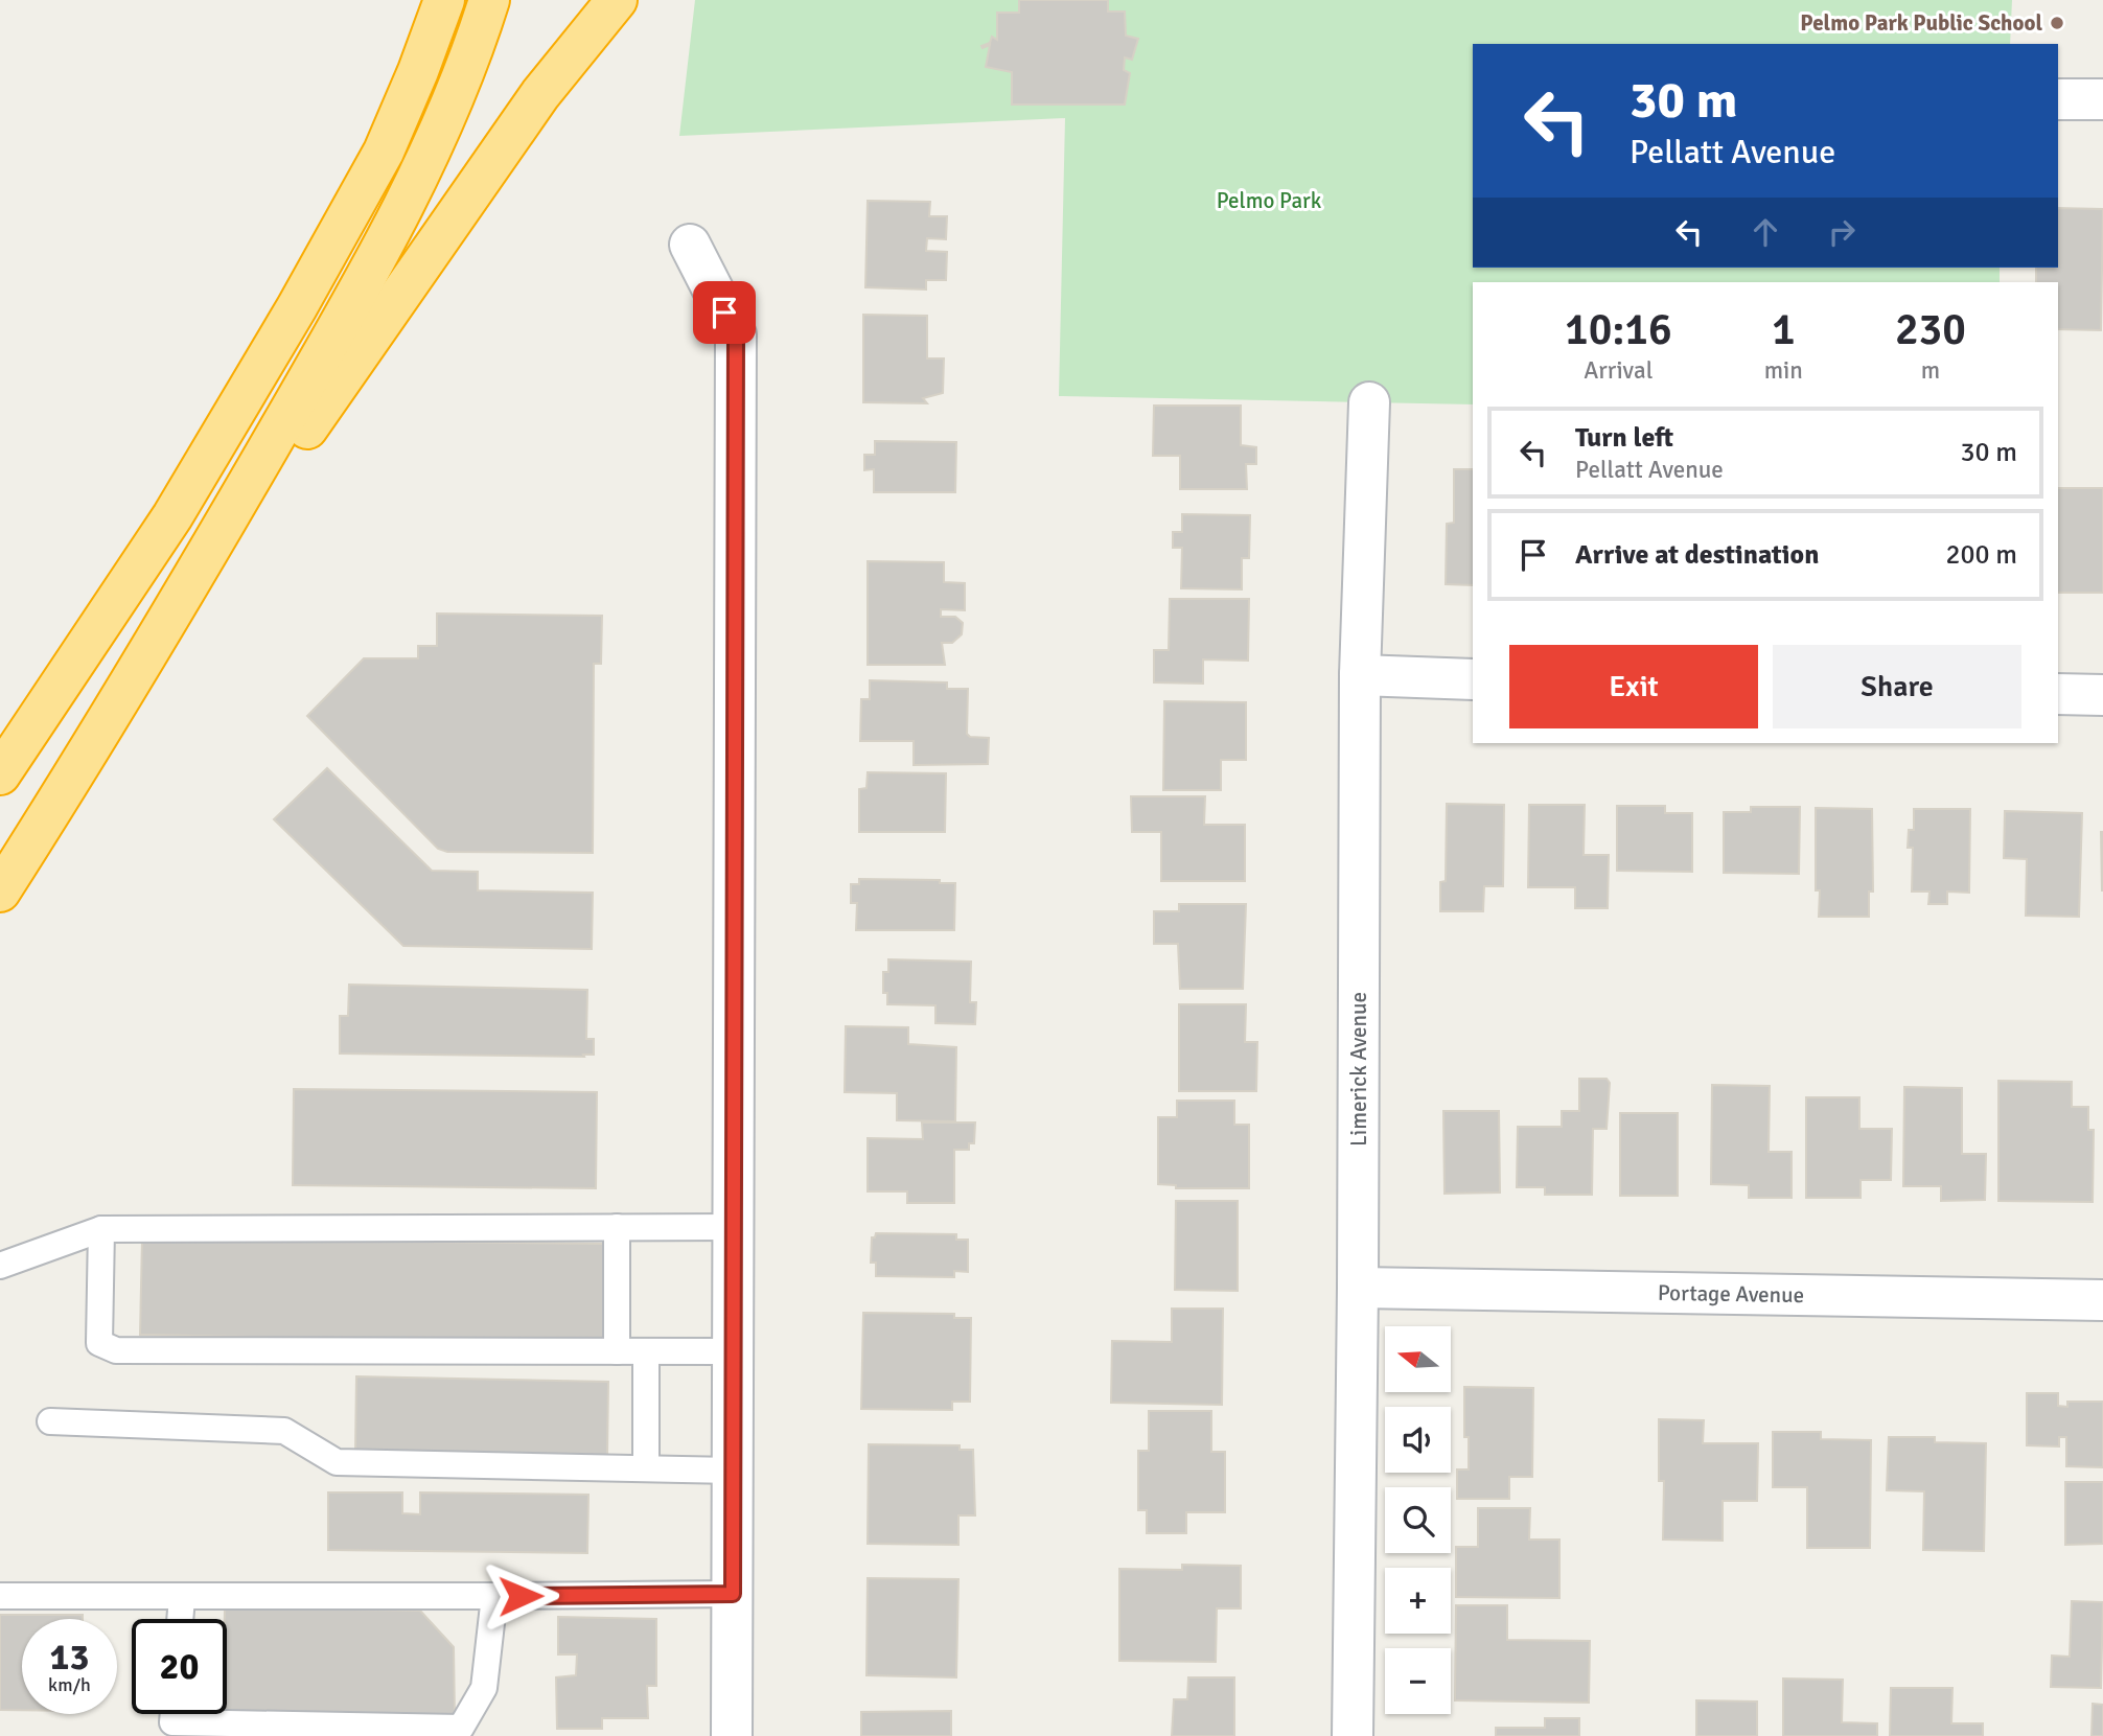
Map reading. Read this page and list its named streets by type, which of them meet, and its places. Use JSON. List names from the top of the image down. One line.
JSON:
{"streets":{"street":["Limerick Avenue","Portage Avenue"]},"crossings":[["Limerick Avenue","Portage Avenue"]],"parks":["Pelmo Park"],"places":["Pelmo Park Public School"],"north":"left","page":{"turn":["30 m","Pellatt Avenue"],"eta":["10:16","Arrival","1","min","230","m"],"list":[{"name":"Turn left","note":"Pellatt Avenue","value":"30 m"},{"name":"Arrive at destination","value":"200 m"}],"buttons":["Exit","Share"],"map_buttons":["+","−"],"speed":"13 km/h","limit":"20"}}
